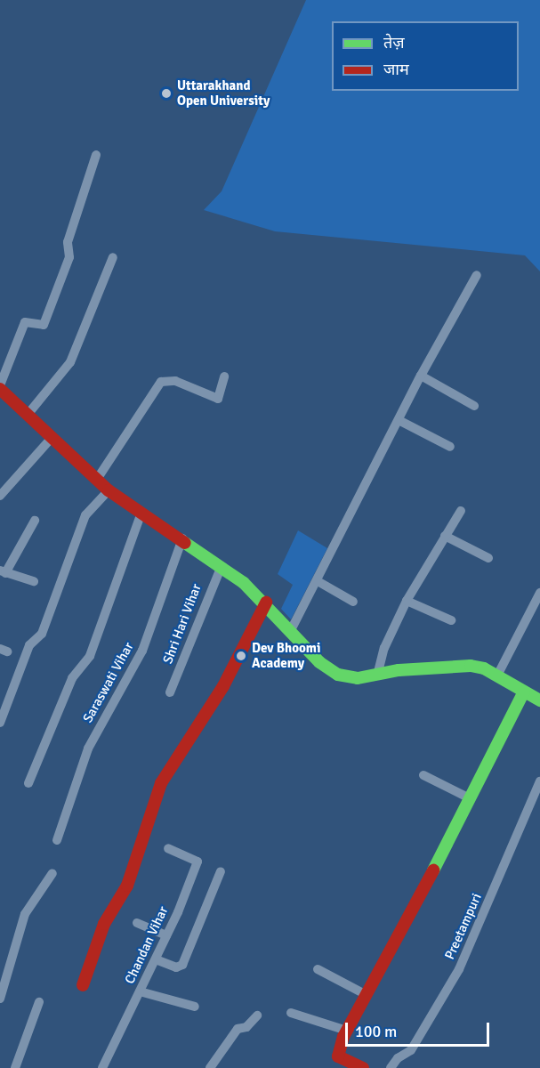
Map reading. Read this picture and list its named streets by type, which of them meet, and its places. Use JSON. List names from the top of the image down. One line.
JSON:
{"streets":{"street":["Shri Hari Vihar","Saraswati Vihar","Preetampuri","Chandan Vihar"]},"places":["Uttarakhand Open University","Dev Bhoomi Academy"],"legend":["तेज़","जाम"],"scale_bar":"100 m"}
